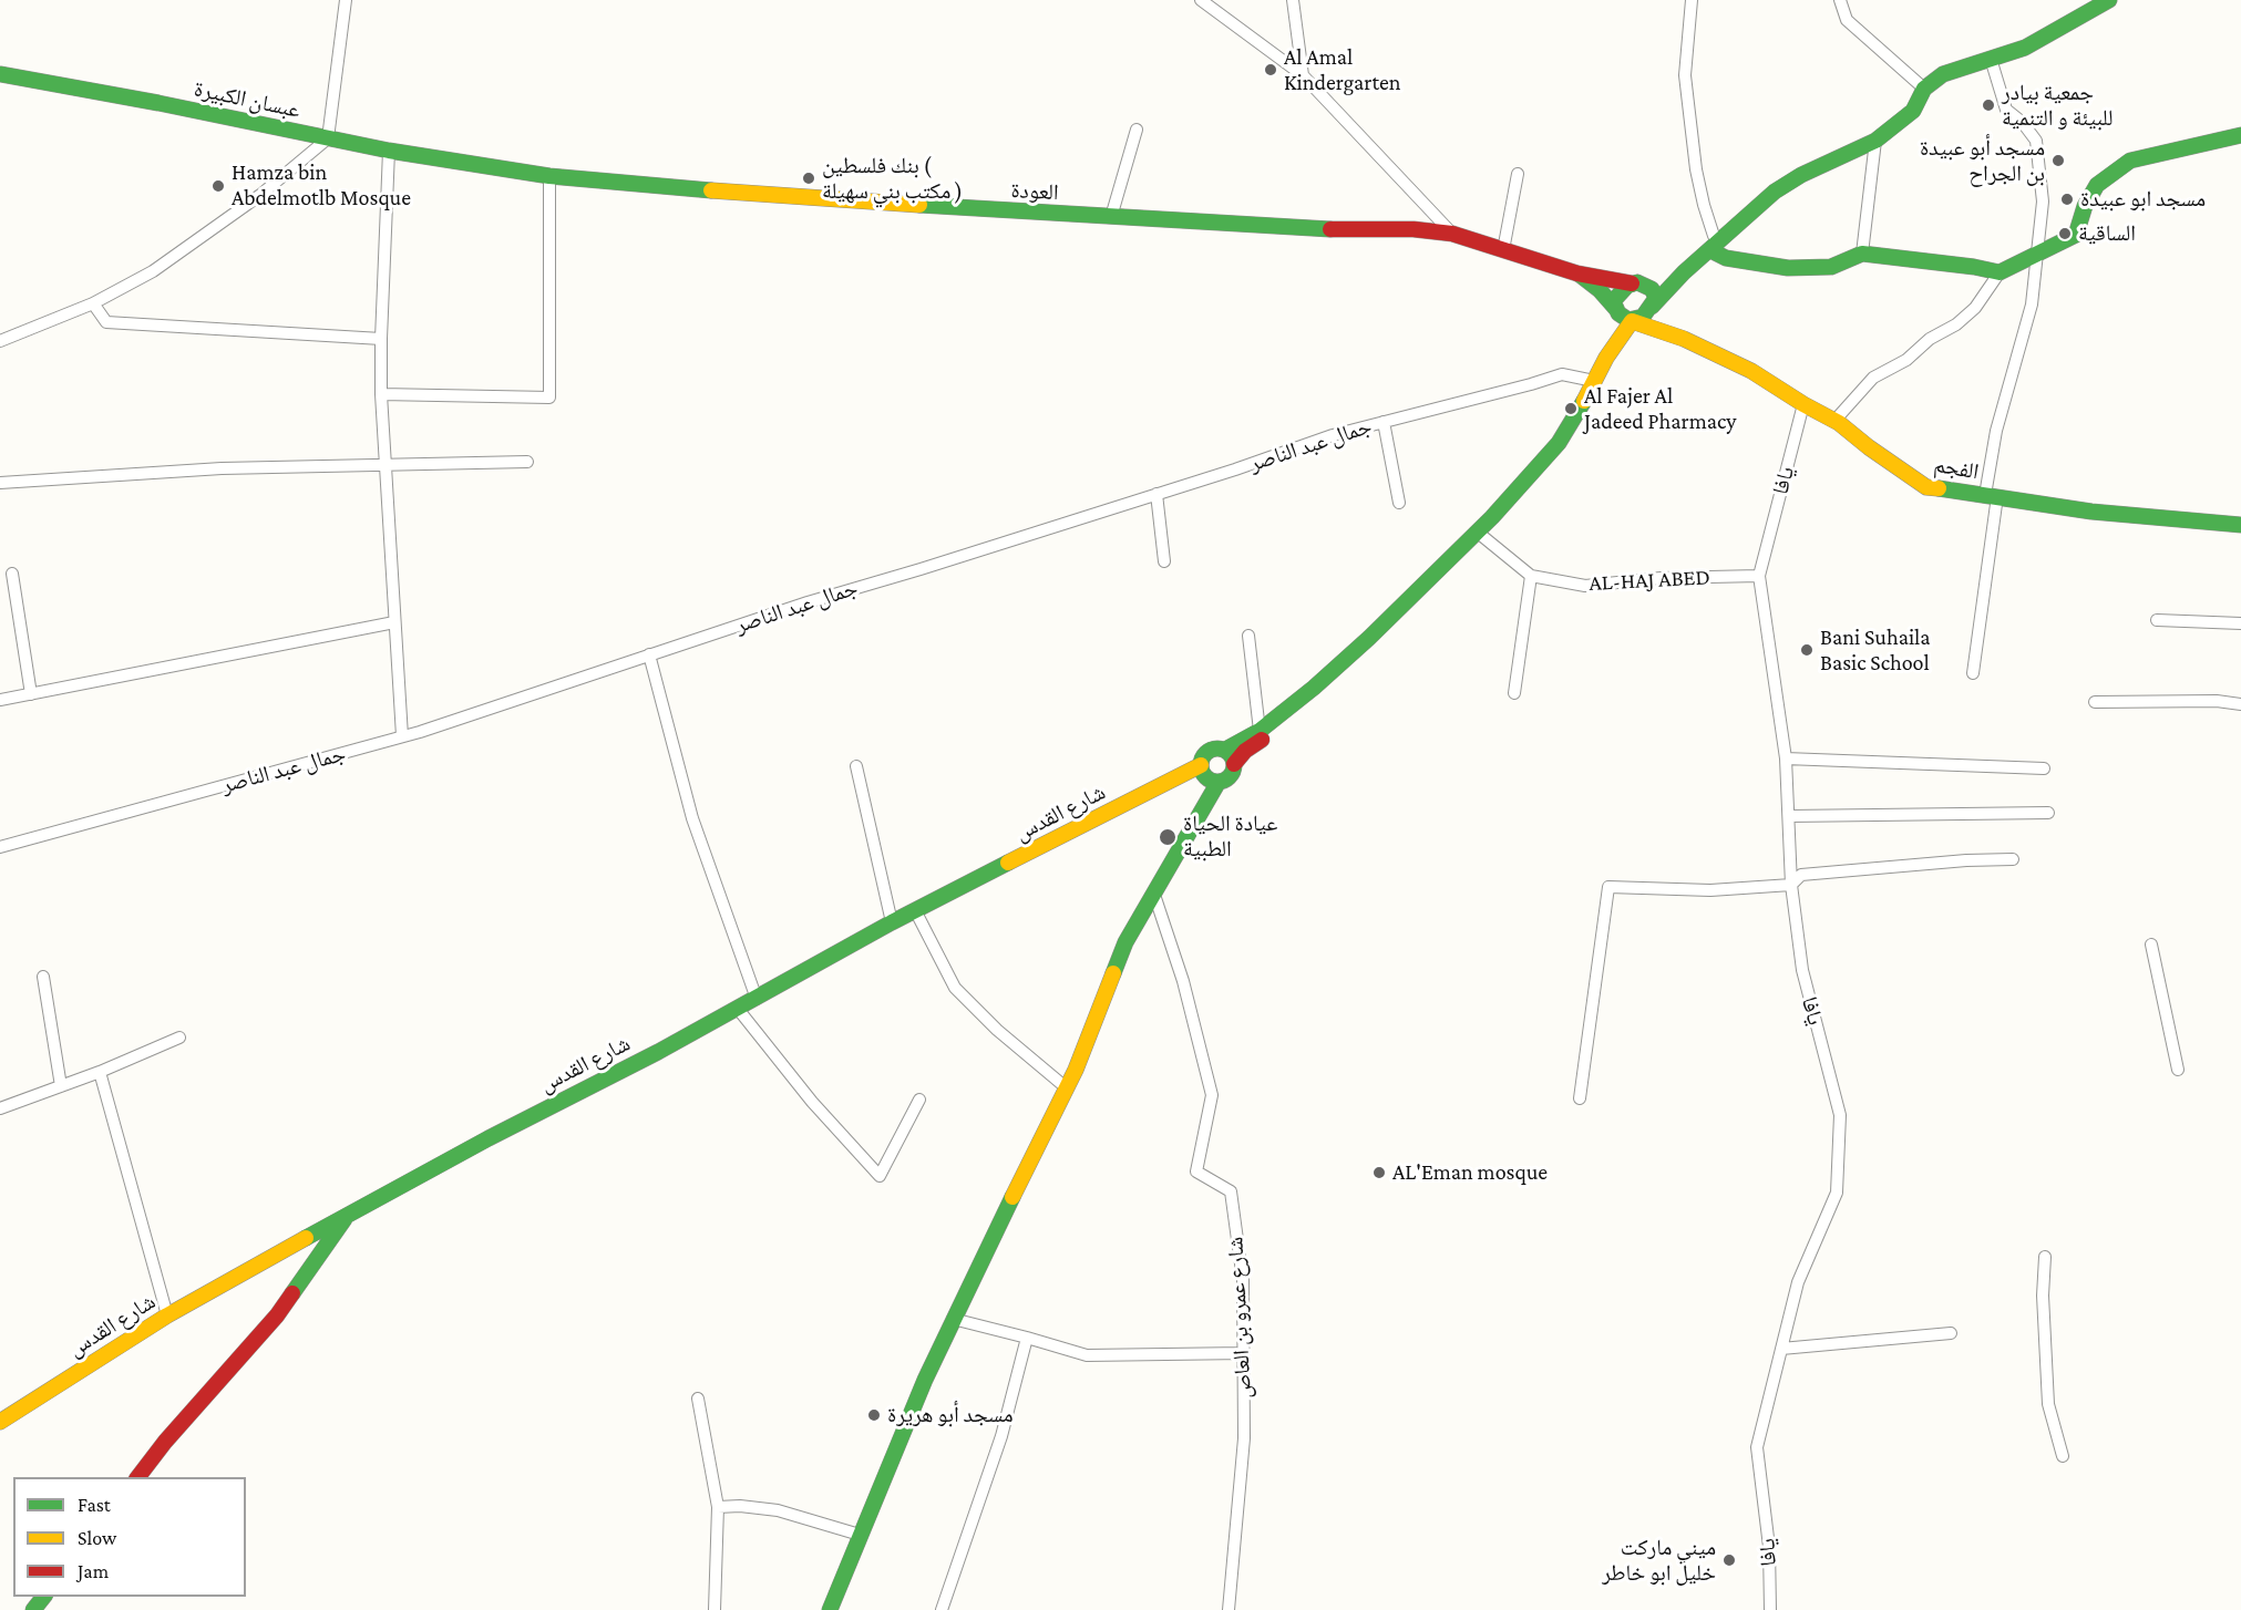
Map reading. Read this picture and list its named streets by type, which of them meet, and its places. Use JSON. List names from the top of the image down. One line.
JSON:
{"streets":{"main road":["عبسان الكبيرة","العودة","الفجم","شارع القدس"],"street":["جمال عبد الناصر","يافا","AL-HAJ ABED","شارع عمرو بن العاص"]},"crossings":[["عبسان الكبيرة","العودة"],["العودة","الفجم"],["الفجم","يافا"],["يافا","AL-HAJ ABED"]],"places":["Al Amal Kindergarten","جمعية بيادر للبيئة و التنمية","مسجد أبو عبيدة بن الجراح","بنك فلسطين ( مكتب بني سهيلة )","Hamza bin Abdelmotlb Mosque","مسجد ابو عبيدة","الساقية","Al Fajer Al Jadeed Pharmacy","Bani Suhaila Basic School","عيادة الحياة الطبية","AL'Eman mosque","مسجد أبو هريرة","ميني ماركت خليل ابو خاطر"],"legend":["Fast","Slow","Jam"]}
